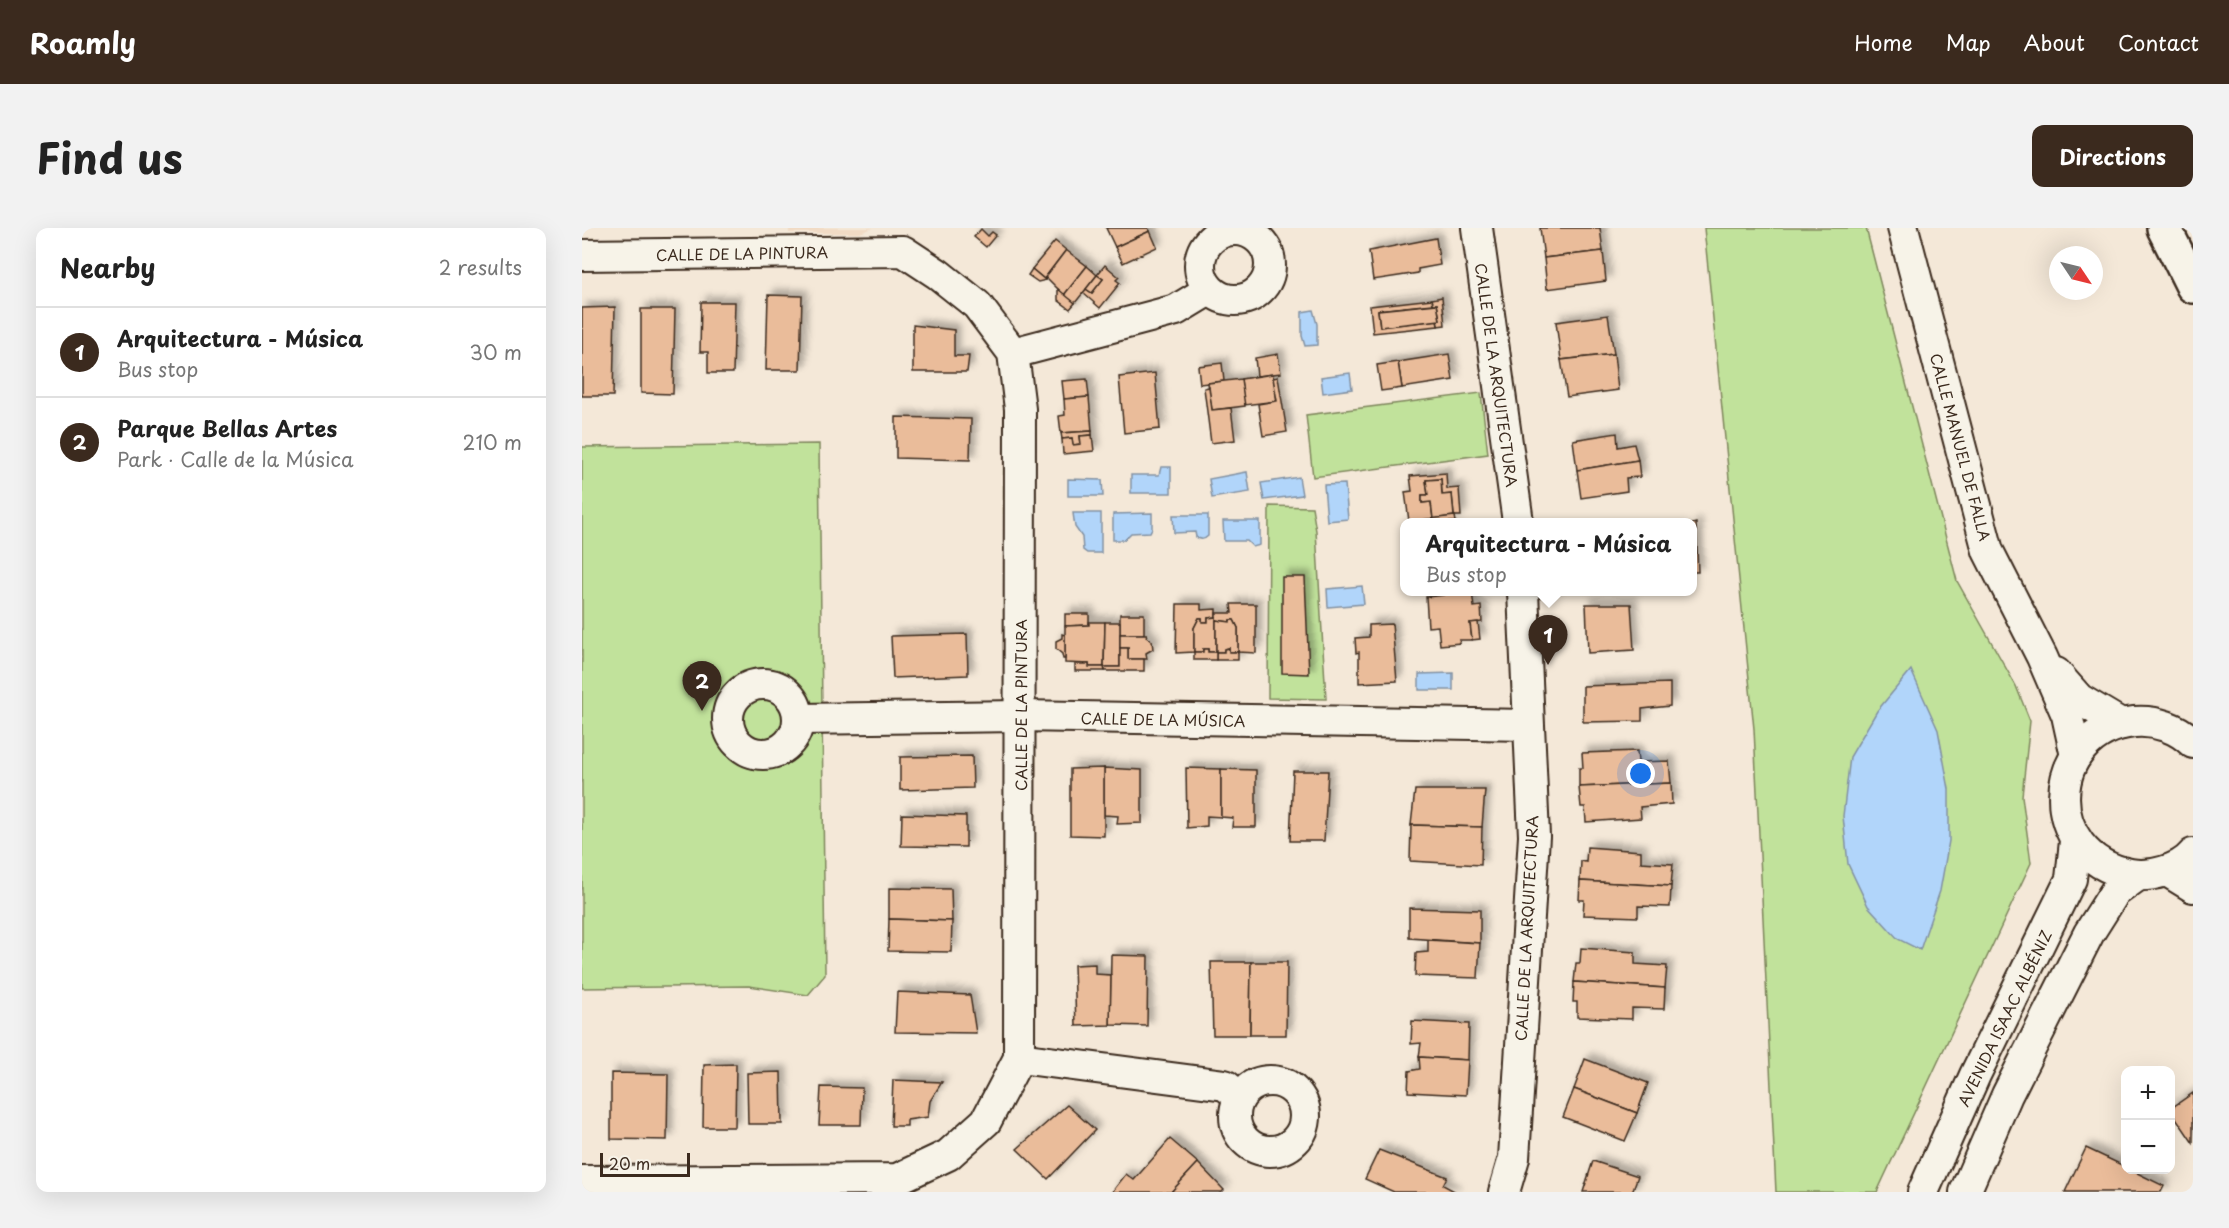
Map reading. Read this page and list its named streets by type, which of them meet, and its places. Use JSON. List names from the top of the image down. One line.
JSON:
{"streets":{"street":["CALLE DE LA PINTURA","CALLE DE LA ARQUITECTURA","CALLE MANUEL DE FALLA","CALLE DE LA MÚSICA","AVENIDA ISAAC ALBÉNIZ"]},"crossings":[["CALLE DE LA PINTURA","CALLE DE LA MÚSICA"],["CALLE DE LA ARQUITECTURA","CALLE DE LA MÚSICA"]],"scale_bar":"20 m","north":"bottom right","page":{"header":"Roamly","nav":["Home","Map","About","Contact"],"title":"Find us","buttons":"Directions","heading":["Nearby","2 results"],"list":[{"mark":"1","name":"Arquitectura - Música","note":"Bus stop","value":"30 m"},{"mark":"2","name":"Parque Bellas Artes","note":"Park · Calle de la Música","value":"210 m"}],"popup":["Arquitectura - Música","Bus stop"],"pins":["1","2"],"map_buttons":["+","−"],"scale":"20 m"}}
